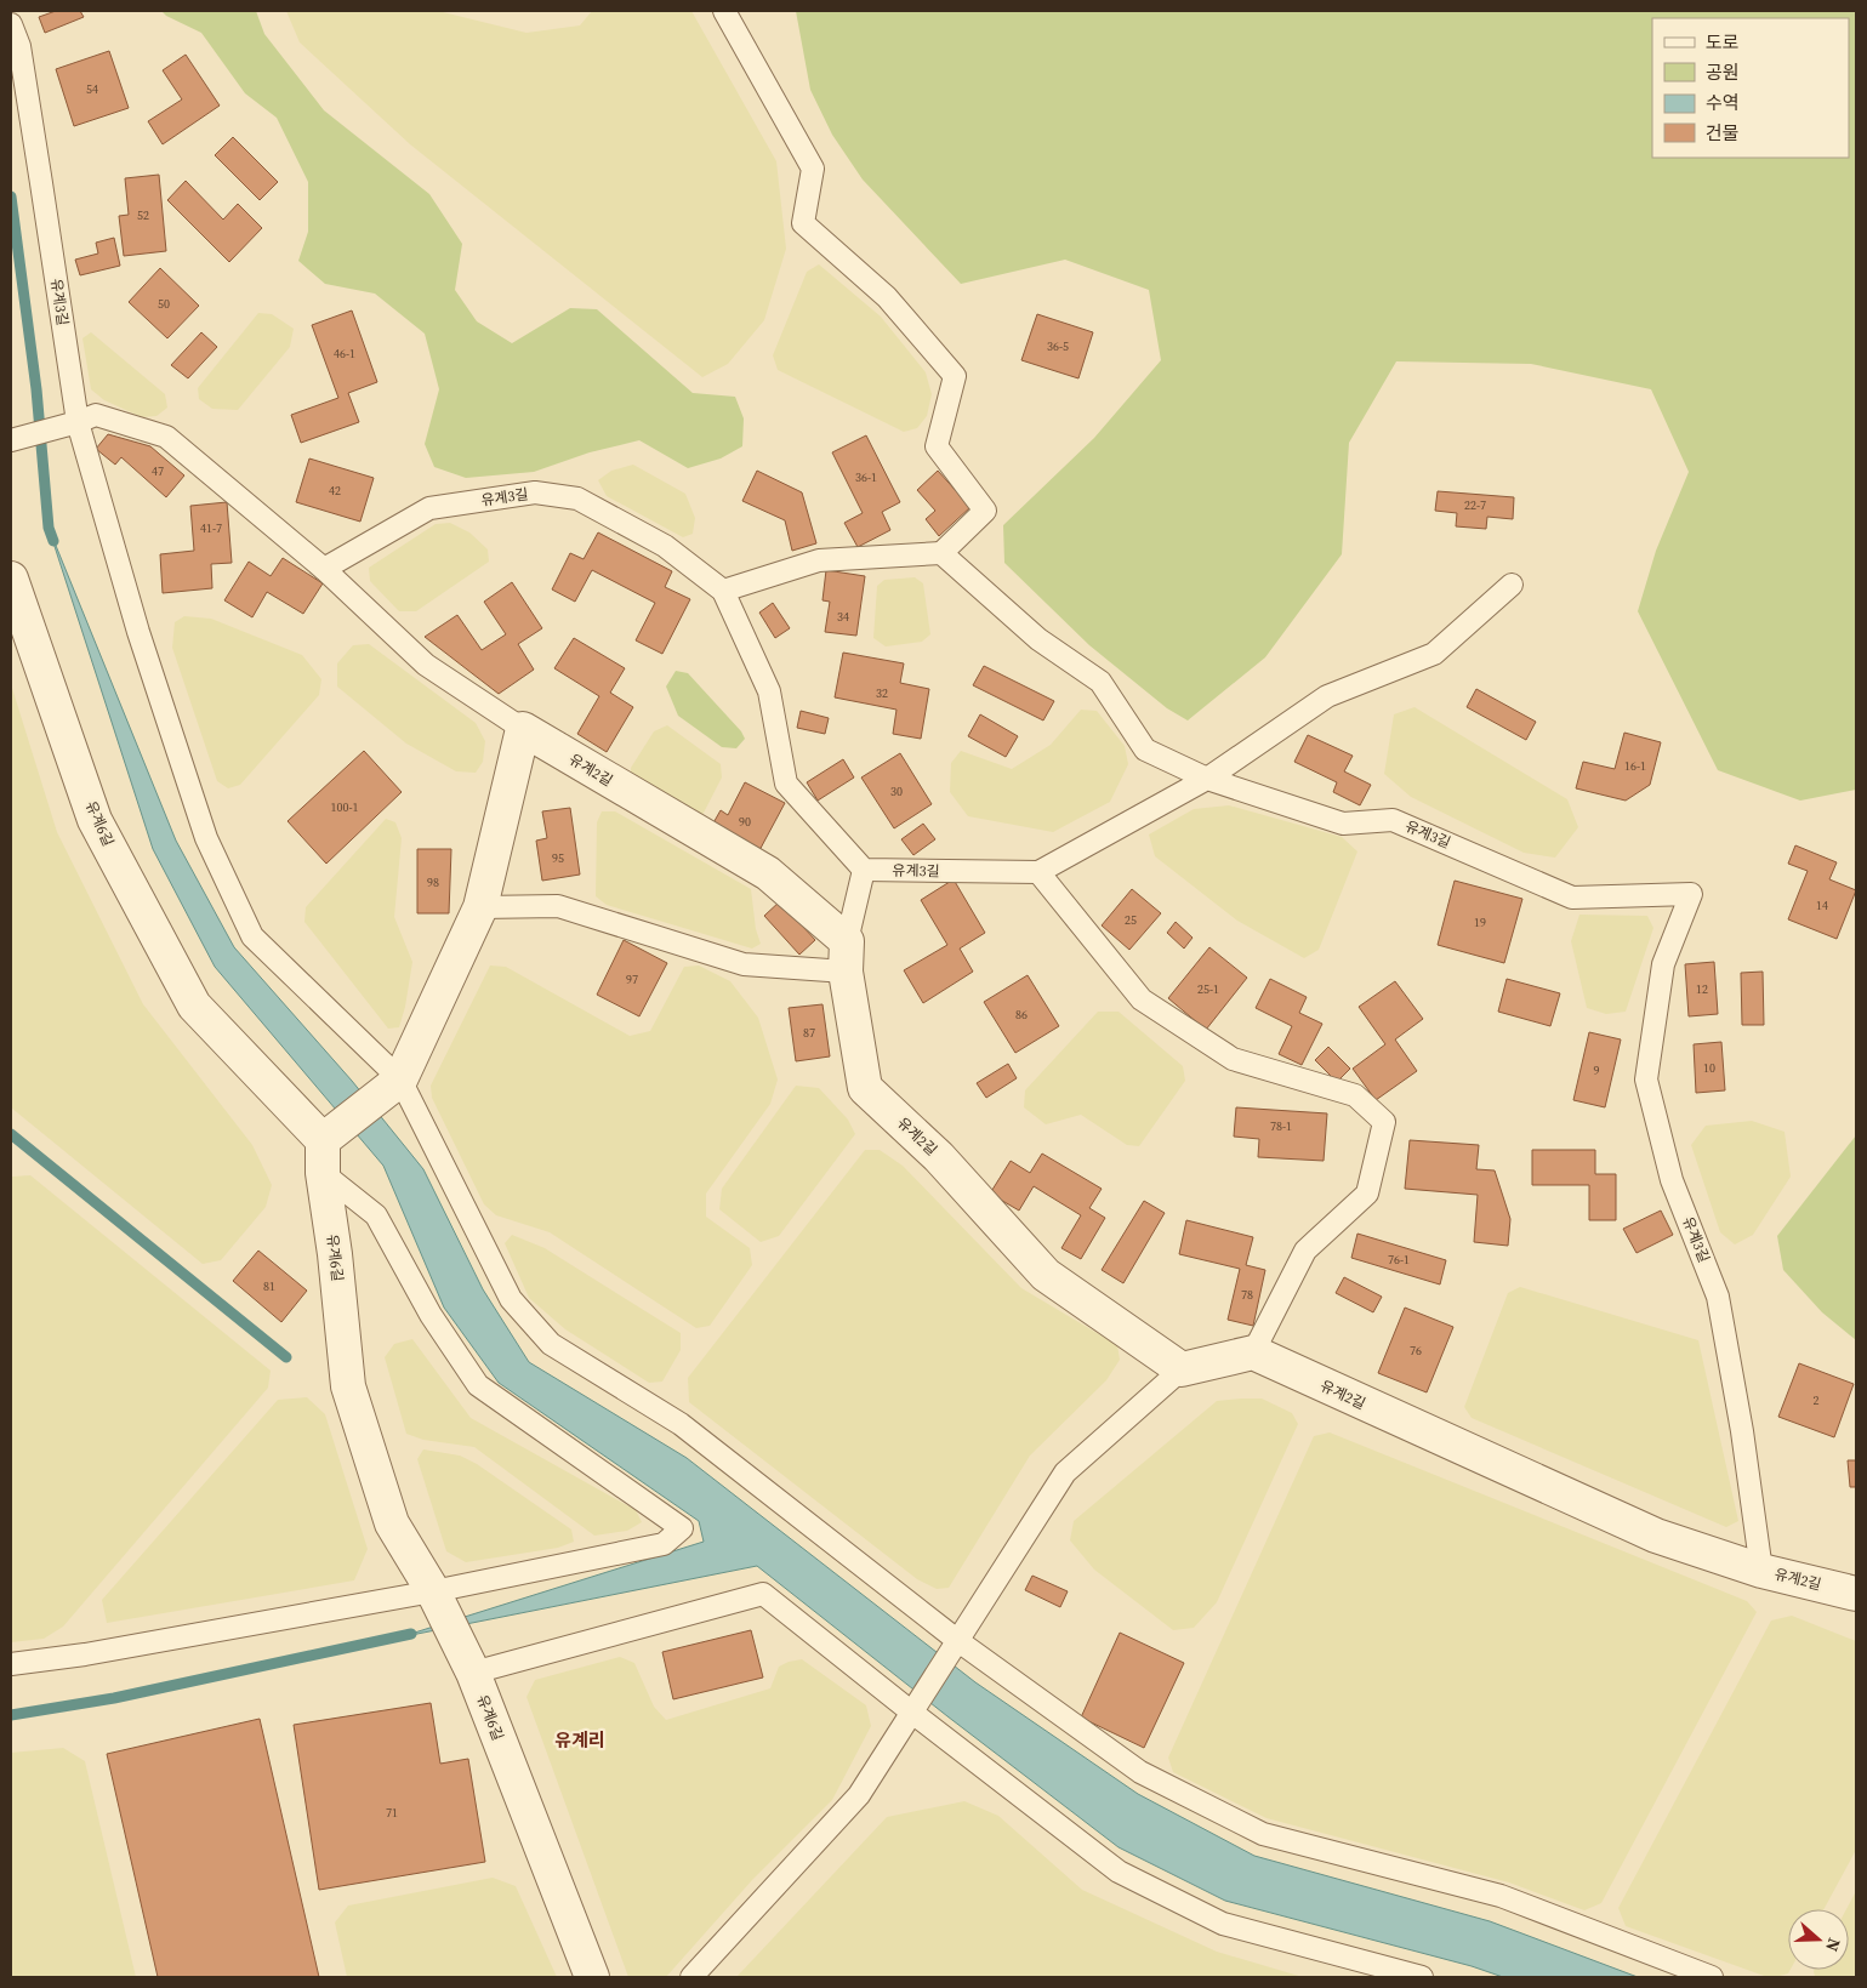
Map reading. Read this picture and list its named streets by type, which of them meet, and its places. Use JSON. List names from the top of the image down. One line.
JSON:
{"streets":{"street":["유계2길","유계6길"],"lane":["유계3길"]},"crossings":[["유계3길","유계2길"]],"districts":["유계리"],"house_numbers":["54","52","50","36-5","46-1","47","36-1","42","22-7","41-7","34","32","16-1","30","100-1","90","95","98","14","25","19","97","25-1","12","86","87","10","9","78-1","76-1","81","78","76","2","71"],"legend":["도로","공원","수역","건물"],"north":"right"}
